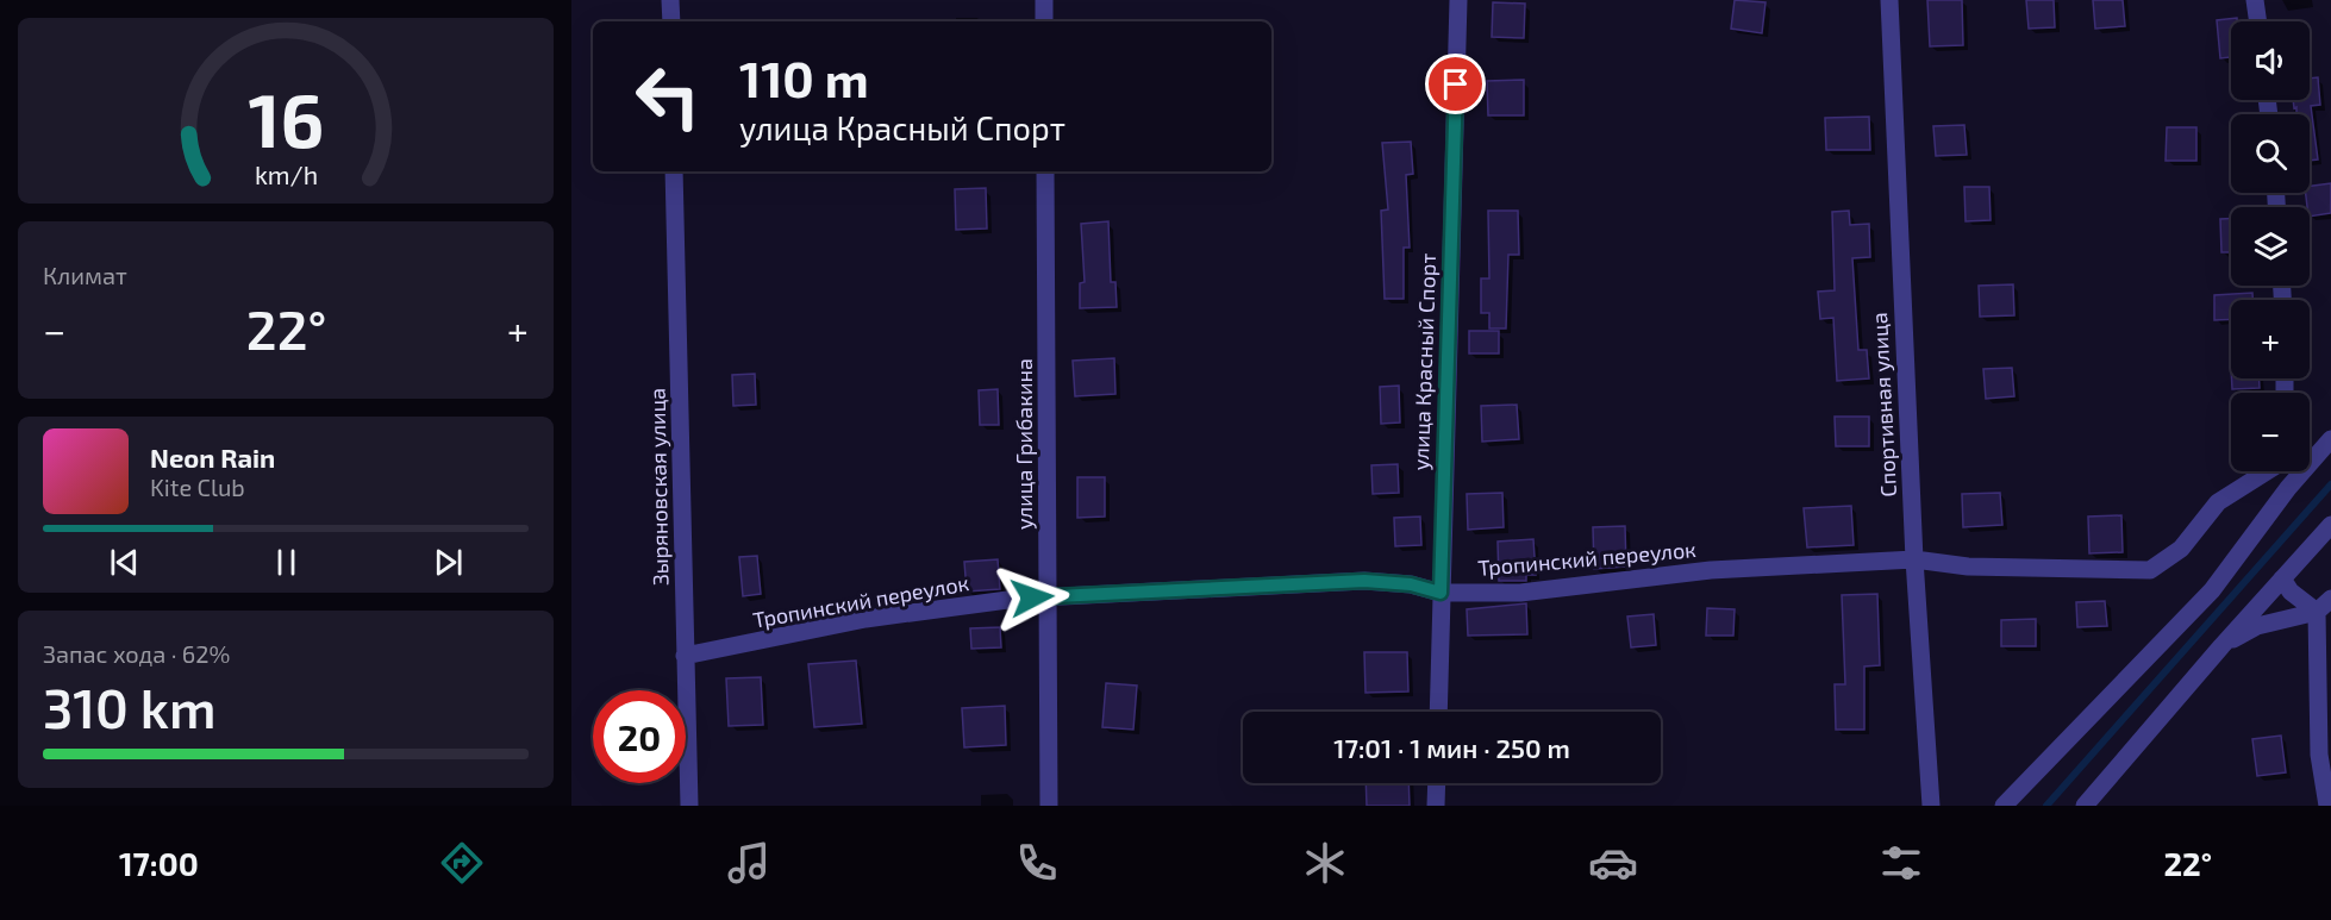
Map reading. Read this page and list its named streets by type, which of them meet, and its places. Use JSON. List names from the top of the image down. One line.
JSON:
{"streets":{"street":["улица Красный Спорт","Спортивная улица","улица Грибакина","Зыряновская улица","Тропинский переулок"]},"crossings":[["улица Красный Спорт","Тропинский переулок"],["Спортивная улица","Тропинский переулок"],["улица Грибакина","Тропинский переулок"],["Зыряновская улица","Тропинский переулок"]],"page":{"map_buttons":["+","−"],"turn":["110 m","улица Красный Спорт"],"tile":["Климат",["Запас хода · 62%","310 km"]],"heat":["−","22°","+"],"song":["Neon Rain","Kite Club"],"limit":"20","trip":"17:01 · 1 мин · 250 m","tabs":["17:00","22°"],"gauge":["16","km/h"]}}
